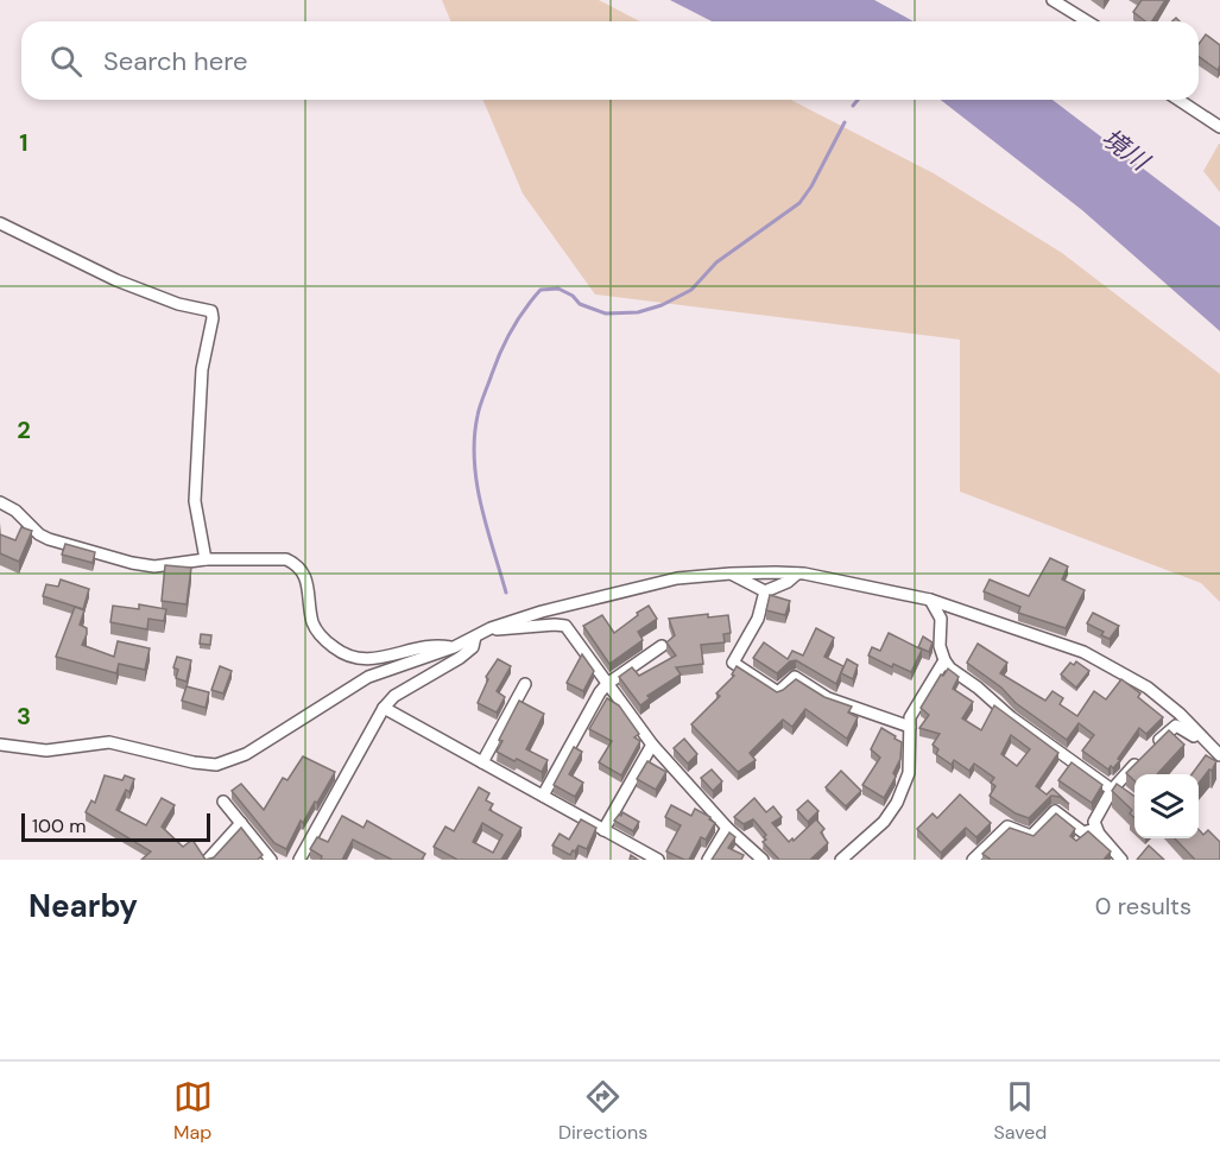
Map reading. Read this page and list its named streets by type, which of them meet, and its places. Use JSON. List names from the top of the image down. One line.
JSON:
{"water":["境川"],"scale_bar":"100 m","page":{"search":"Search here","scale":"100 m","heading":["Nearby","0 results"],"nav":["Map","Directions","Saved"]},"grid":{"rows":["1","2","3"]}}
